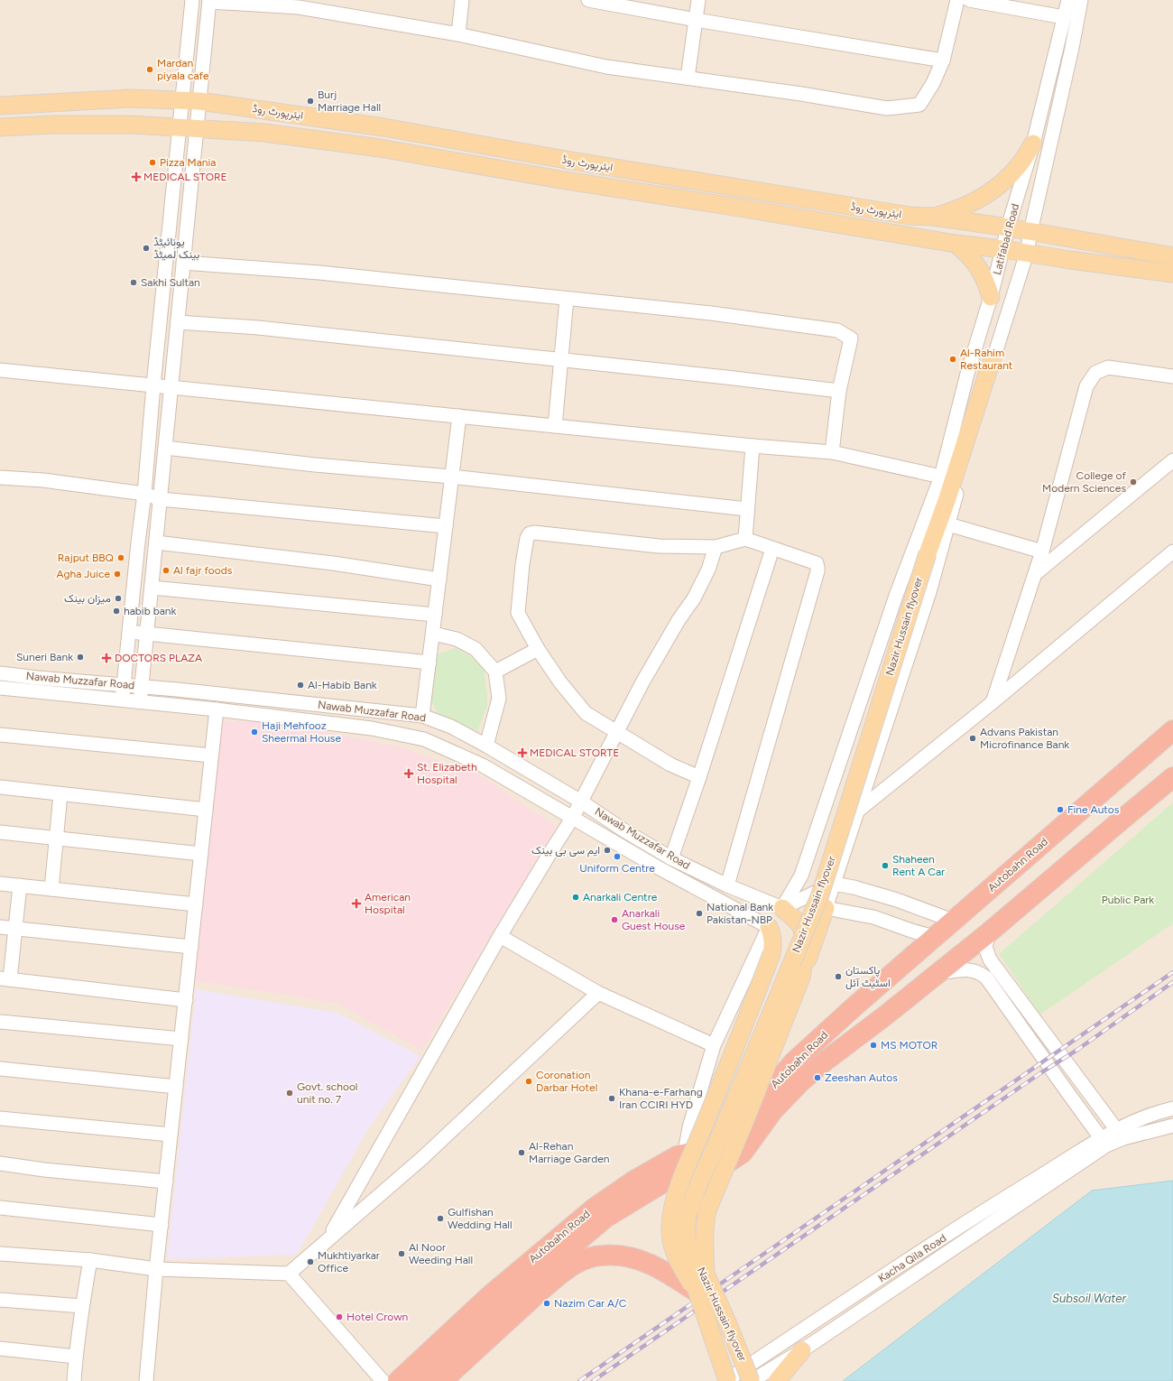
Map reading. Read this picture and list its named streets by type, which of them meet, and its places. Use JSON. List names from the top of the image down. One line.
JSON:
{"streets":{"highway":["Autobahn Road"],"main road":["ایئرپورٹ روڈ","Nazir Hussain flyover"],"street":["Latifabad Road","Nawab Muzzafar Road","Kacha Qila Road"]},"crossings":[["ایئرپورٹ روڈ","Latifabad Road"],["Latifabad Road","Nawab Muzzafar Road"],["Nazir Hussain flyover","Kacha Qila Road"]],"water":["Subsoil Water"],"parks":["Public Park"],"places":{"other":["Mardan piyala cafe","Burj Marriage Hall","Pizza Mania","یونائیٹڈ بینک لمیٹڈ","Sakhi Sultan","Al-Rahim Restaurant","College of Modern Sciences","Rajput BBQ","Al fajr foods","Agha Juice","میزان بینک","habib bank","Suneri Bank","Al-Habib Bank","Haji Mehfooz Sheermal House","Advans Pakistan Microfinance Bank","Fine Autos","ایم سی بی بینک","Uniform Centre","Shaheen Rent A Car","Anarkali Centre","National Bank Pakistan-NBP","Anarkali Guest House","پاکستان اسٹیٹ آئل","MS MOTOR","Zeeshan Autos","Coronation Darbar Hotel","Govt. school unit no. 7","Khana-e-Farhang Iran CCIRI HYD","Al-Rehan Marriage Garden","Gulfishan Wedding Hall","Al Noor Weeding Hall","Mukhtiyarkar Office","Nazim Car A/C","Hotel Crown"],"health":["MEDICAL STORE","DOCTORS PLAZA","MEDICAL STORTE","St. Elizabeth Hospital","American Hospital"]}}
